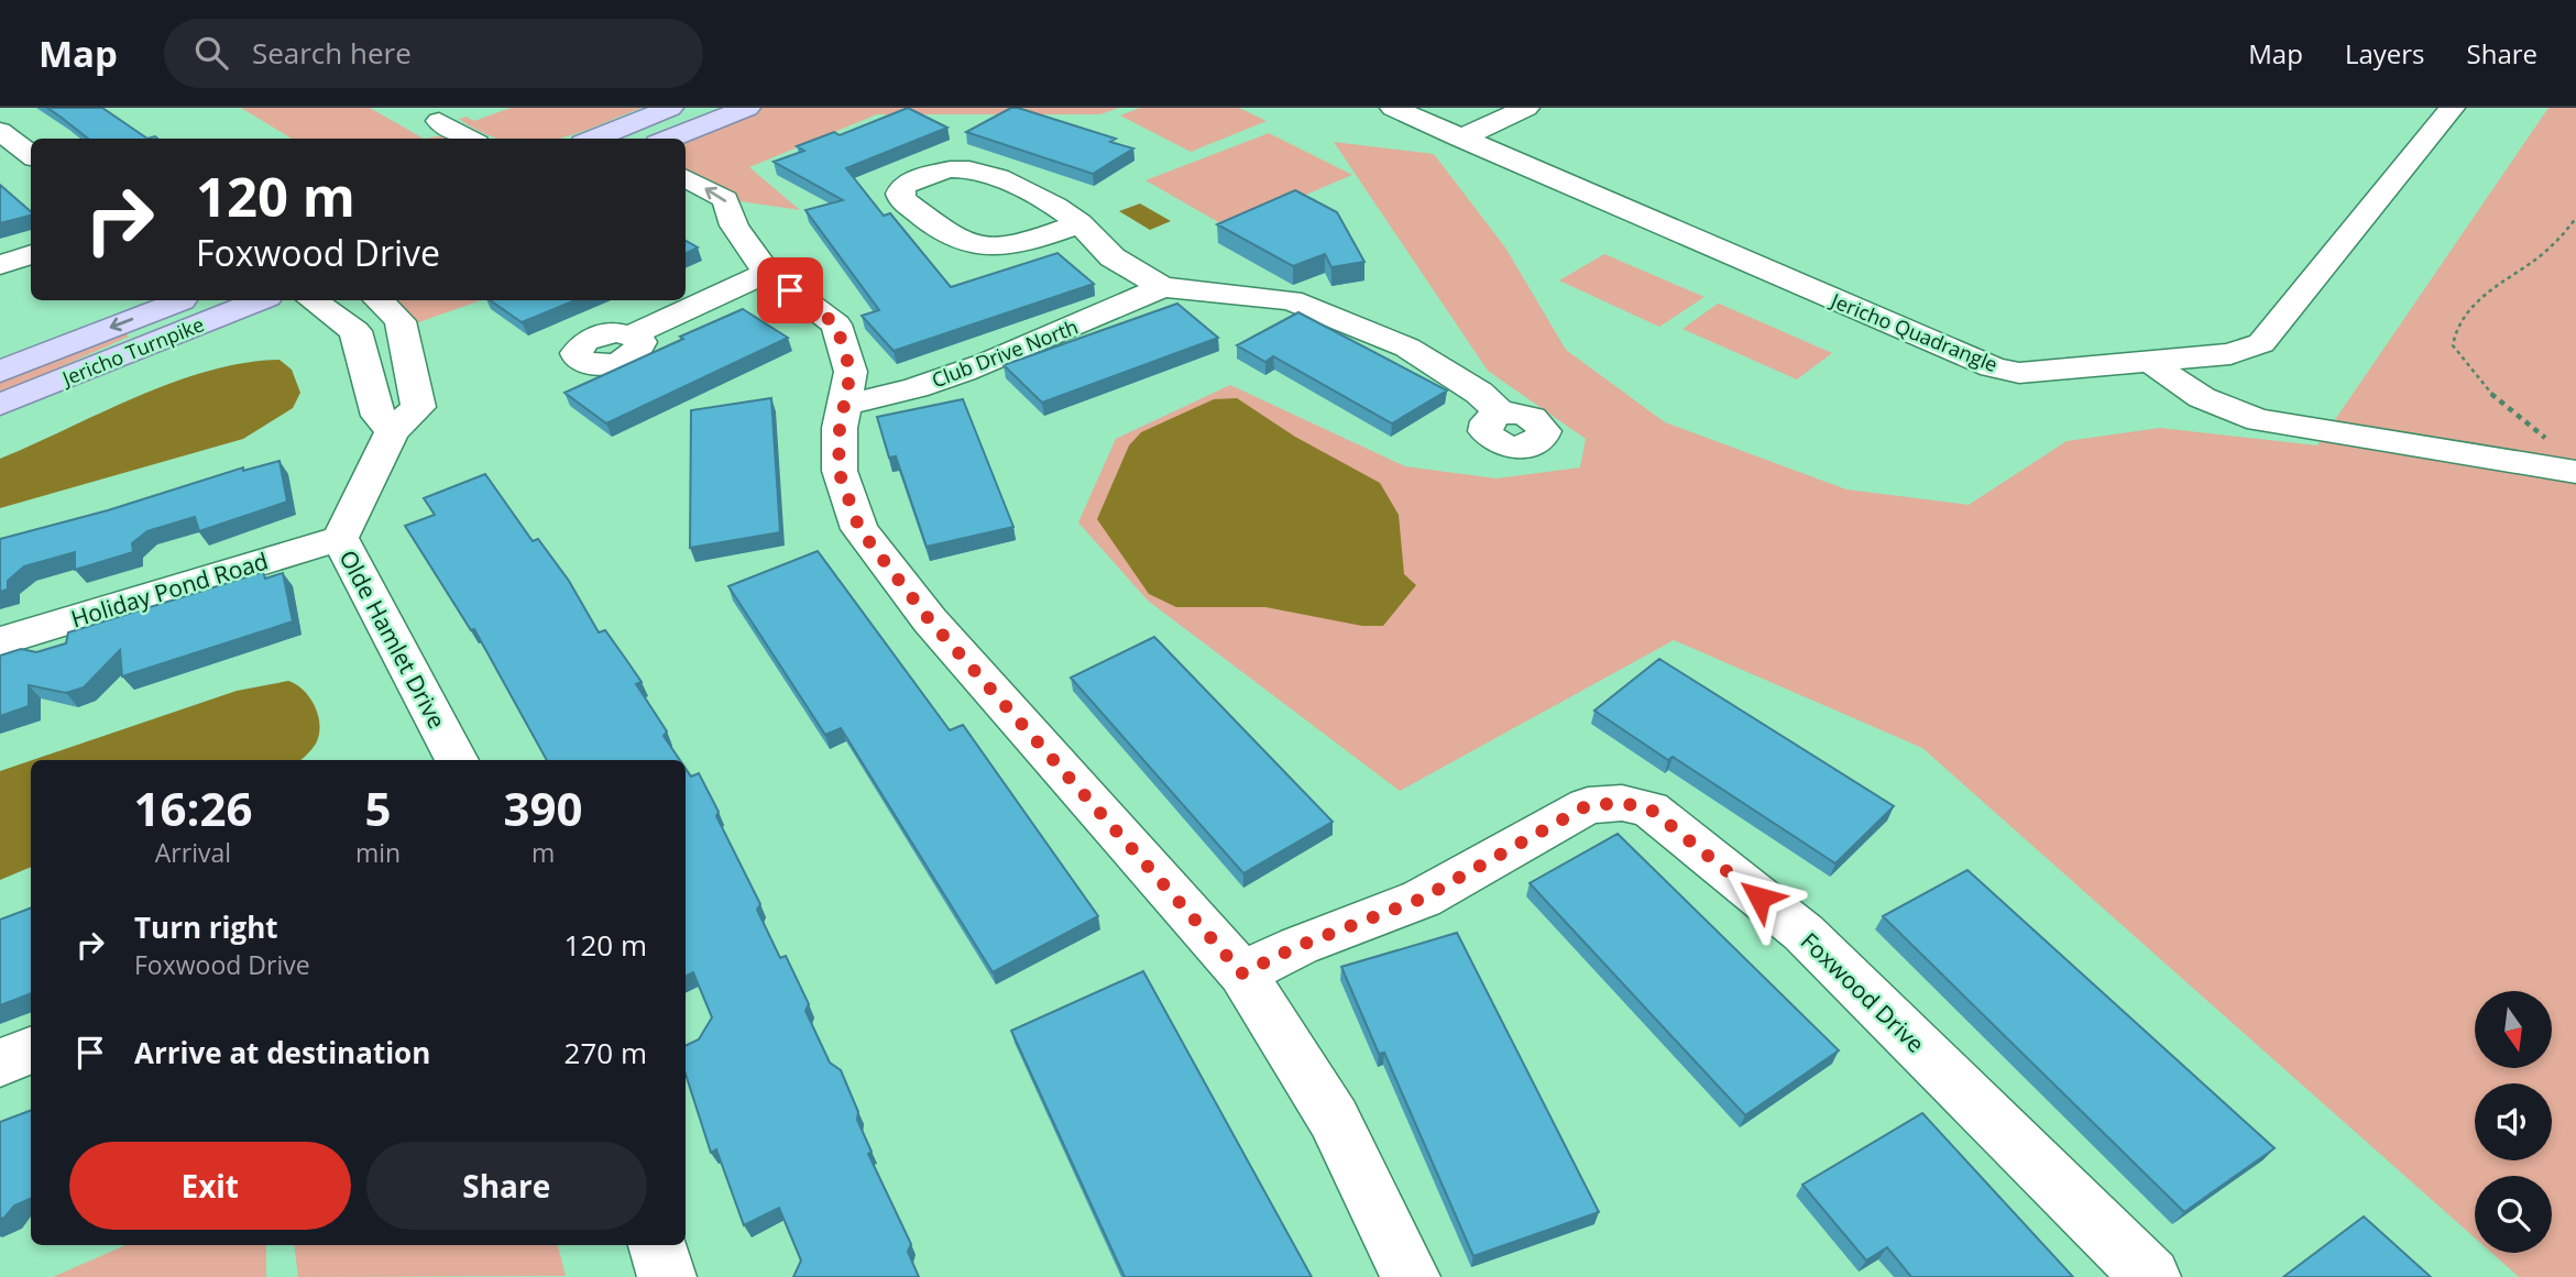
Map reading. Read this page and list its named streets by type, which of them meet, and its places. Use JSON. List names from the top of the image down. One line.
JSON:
{"streets":{"main road":["Jericho Turnpike"],"street":["Jericho Quadrangle","Club Drive North","Holiday Pond Road","Olde Hamlet Drive","Foxwood Drive"]},"crossings":[["Holiday Pond Road","Olde Hamlet Drive"]],"north":"bottom","page":{"header":"Map","search":"Search here","nav":["Map","Layers","Share"],"turn":["120 m","Foxwood Drive"],"eta":["16:26","Arrival","5","min","390","m"],"list":[{"name":"Turn right","note":"Foxwood Drive","value":"120 m"},{"name":"Arrive at destination","value":"270 m"}],"buttons":["Exit","Share"]}}
